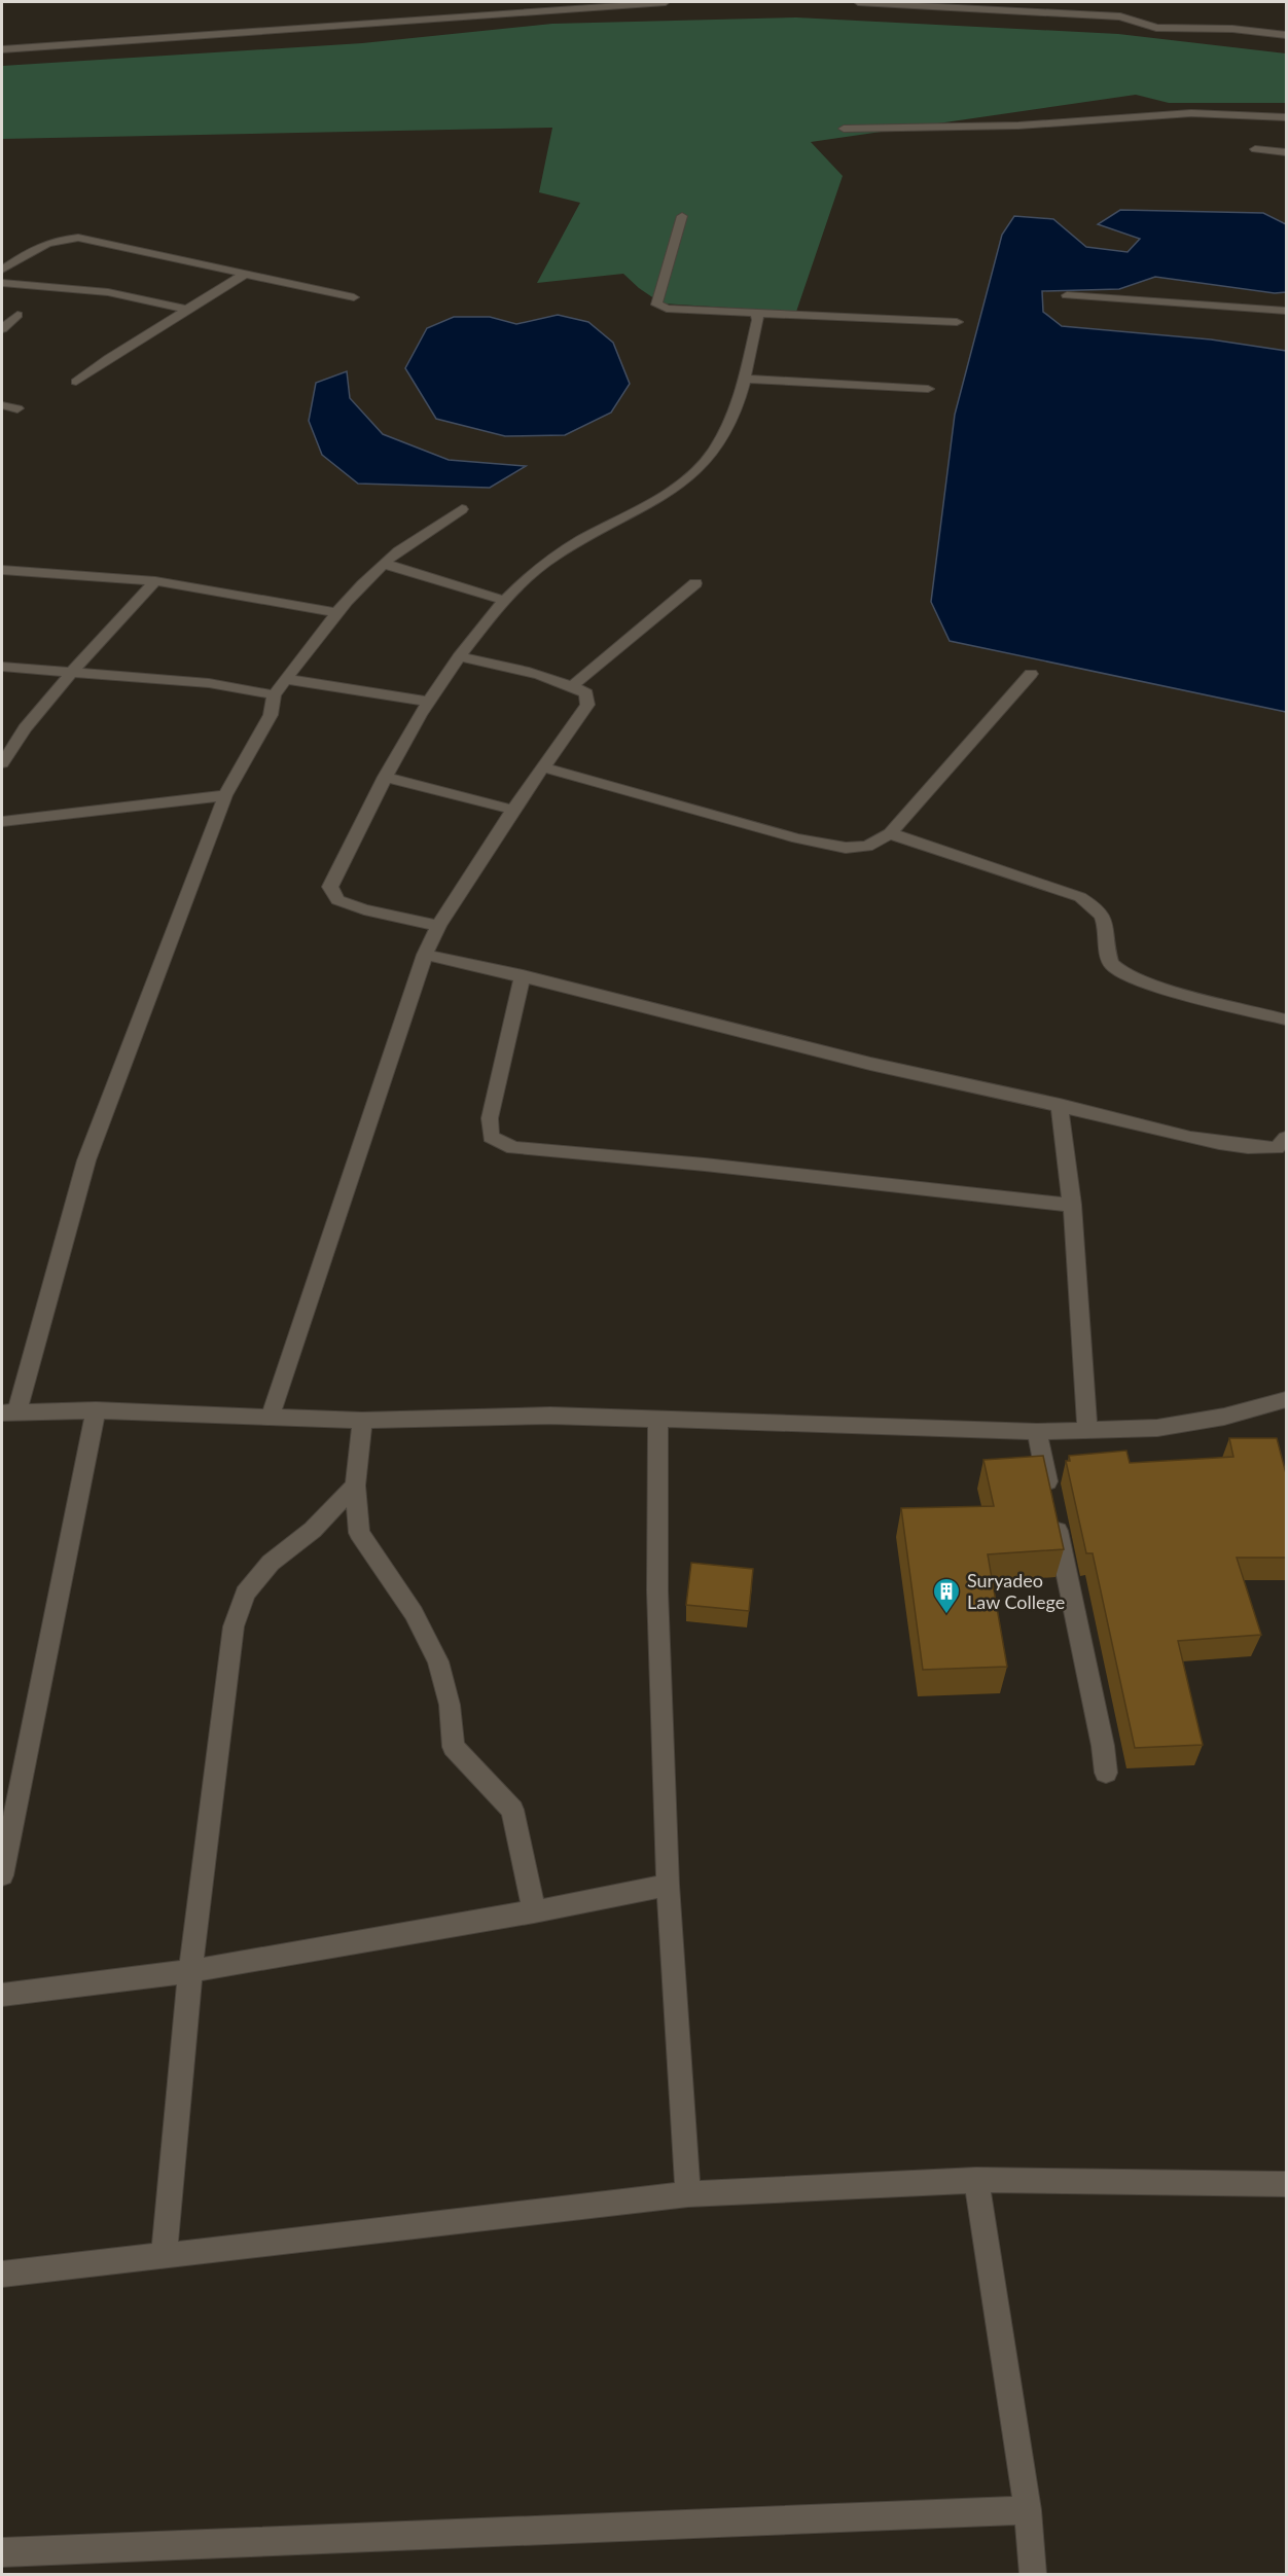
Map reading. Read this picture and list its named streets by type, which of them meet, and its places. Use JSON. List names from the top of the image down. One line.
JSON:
{"places":{"building":["Suryadeo Law College"]}}
